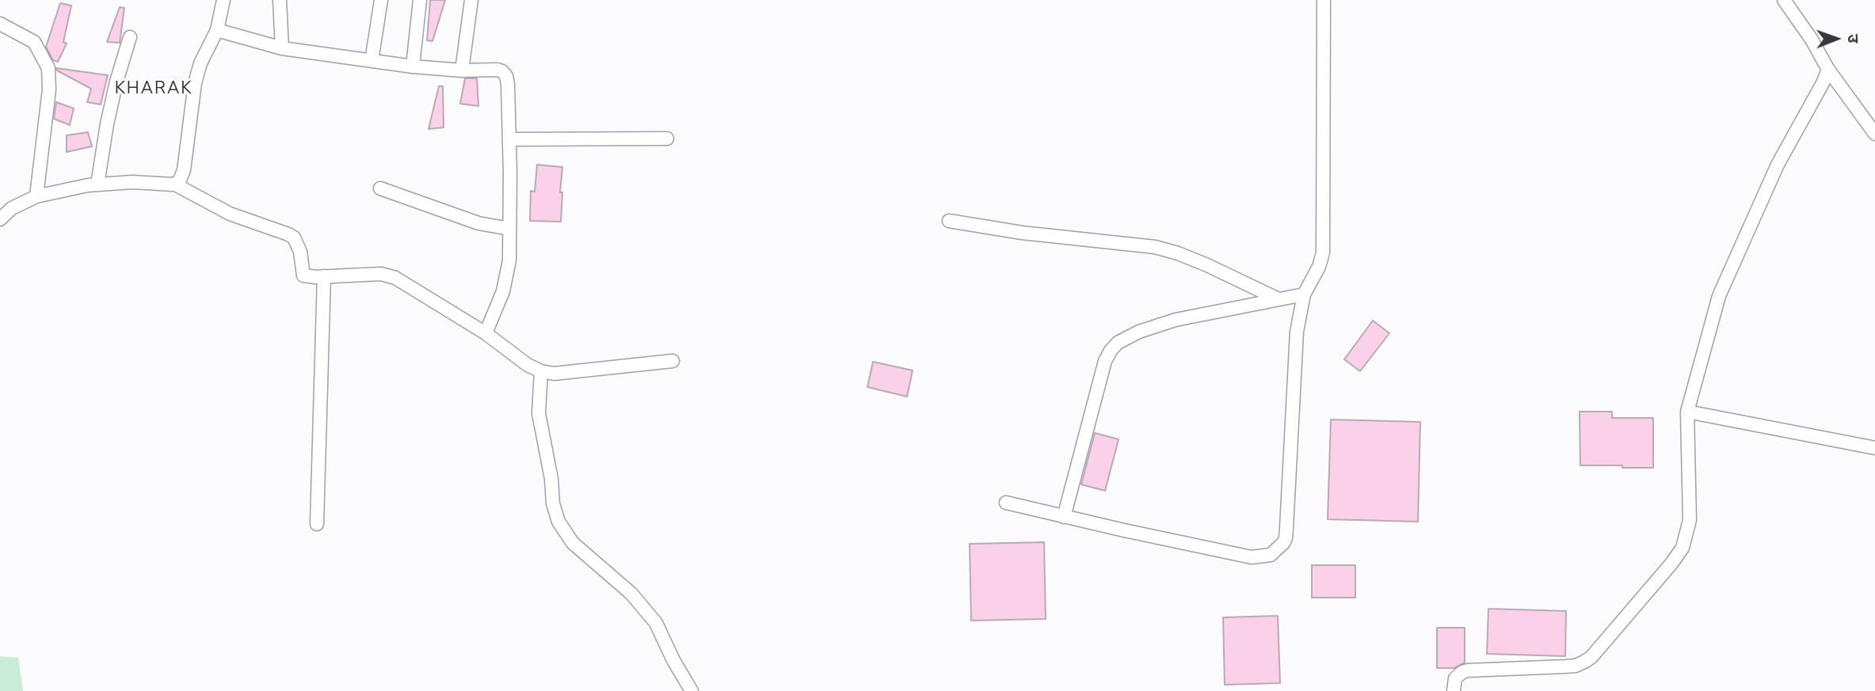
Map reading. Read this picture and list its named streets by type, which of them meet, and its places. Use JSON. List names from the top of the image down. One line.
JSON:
{"districts":["KHARAK"],"north":"right"}
